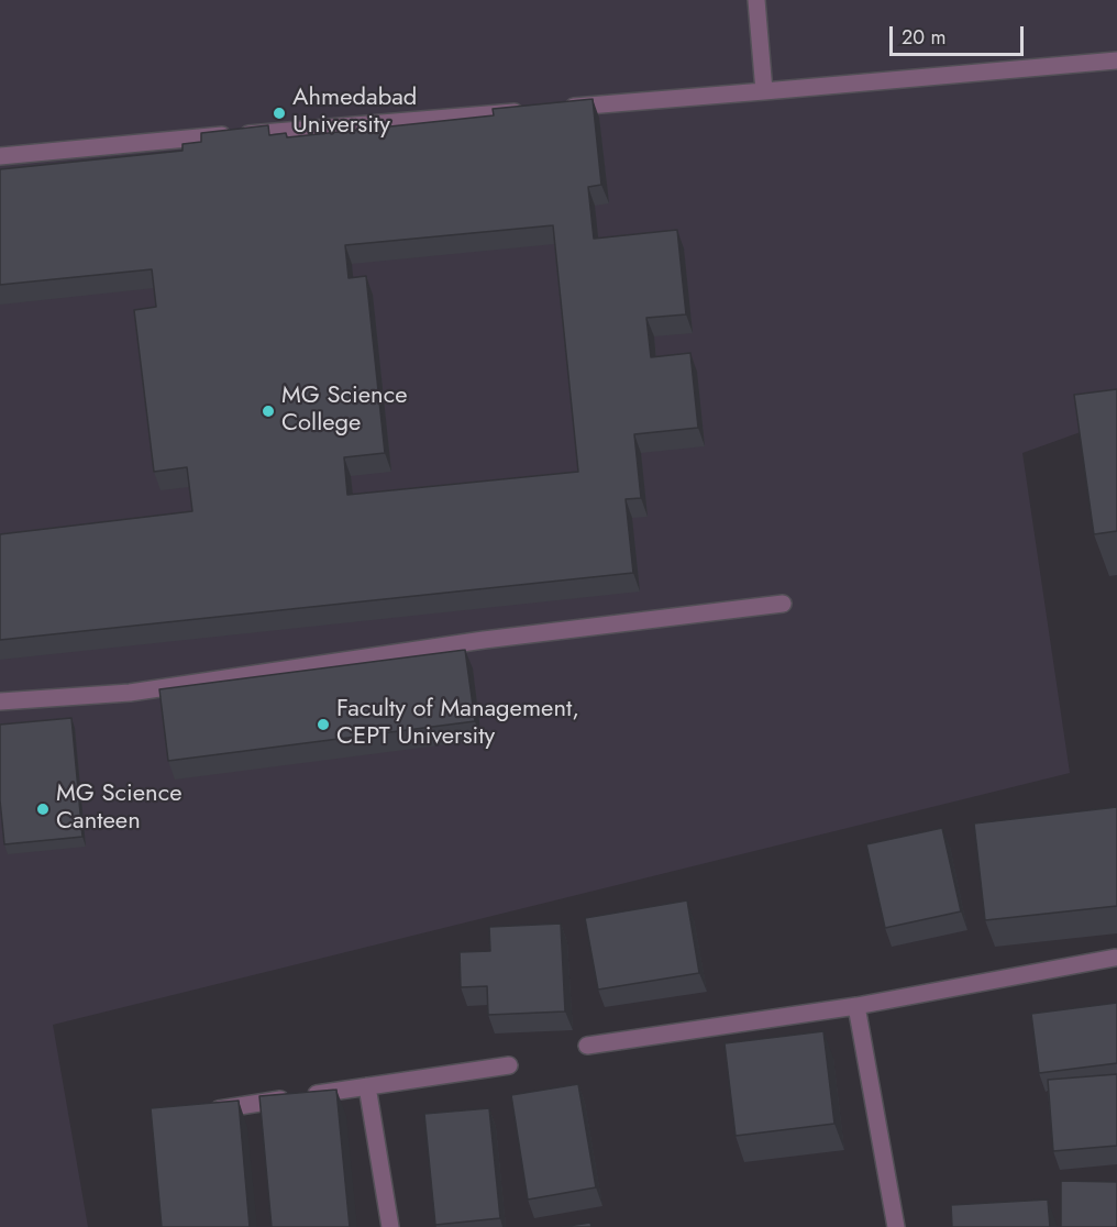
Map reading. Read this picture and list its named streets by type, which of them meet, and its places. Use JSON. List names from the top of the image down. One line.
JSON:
{"places":["Ahmedabad University","MG Science College","Faculty of Management, CEPT University","MG Science Canteen"],"scale_bar":"20 m"}
